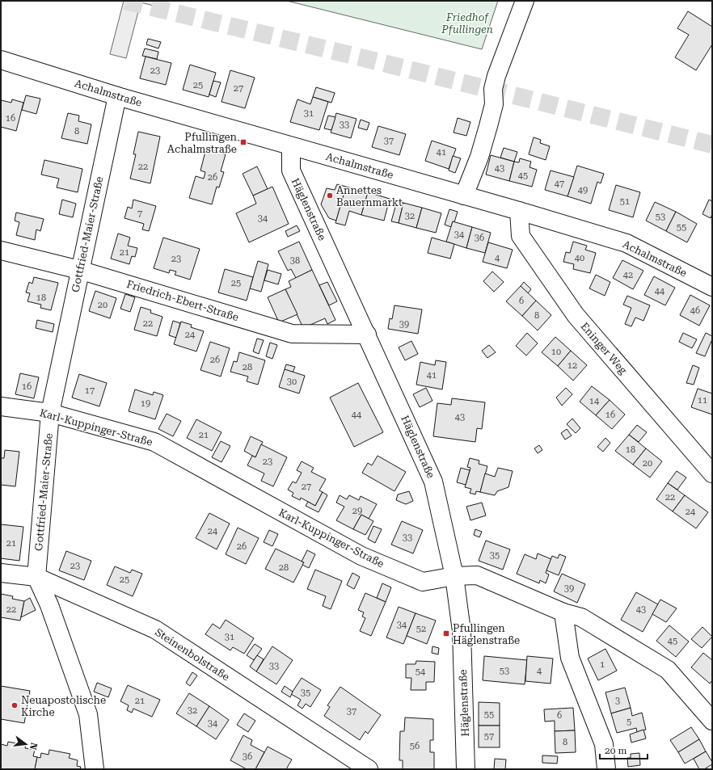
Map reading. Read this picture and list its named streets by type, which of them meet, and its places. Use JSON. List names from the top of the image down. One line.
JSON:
{"streets":{"street":["Achalmstraße","Häglenstraße","Gottfried-Maier-Straße","Friedrich-Ebert-Straße","Eninger Weg","Karl-Kuppinger-Straße","Steinenbolstraße"]},"crossings":[["Achalmstraße","Häglenstraße"],["Achalmstraße","Gottfried-Maier-Straße"],["Achalmstraße","Eninger Weg"],["Häglenstraße","Friedrich-Ebert-Straße"],["Häglenstraße","Karl-Kuppinger-Straße"],["Gottfried-Maier-Straße","Friedrich-Ebert-Straße"],["Gottfried-Maier-Straße","Karl-Kuppinger-Straße"],["Gottfried-Maier-Straße","Steinenbolstraße"]],"parks":["Friedhof Pfullingen"],"places":{"transit":["Pfullingen Achalmstraße","Pfullingen Häglenstraße"],"other":["Annettes Bauernmarkt","Neuapostolische Kirche"]},"house_numbers":["23","25","27","31","16","33","8","37","41","22","43","45","26","47","49","51","7","32","53","34","55","34","36","21","4","40","23","38","42","25","44","18","6","20","46","8","22","39","24","10","26","12","28","41","30","16","17","11","14","19","44","16","43","21","18","23","20","27","22","29","24","24","33","21","26","35","23","28","25","39","22","43","34","52","31","45","1","33","53","4","54","35","21","3","32","37","55","6","5","34","57","8","56","36"],"scale_bar":"20 m","north":"right"}
